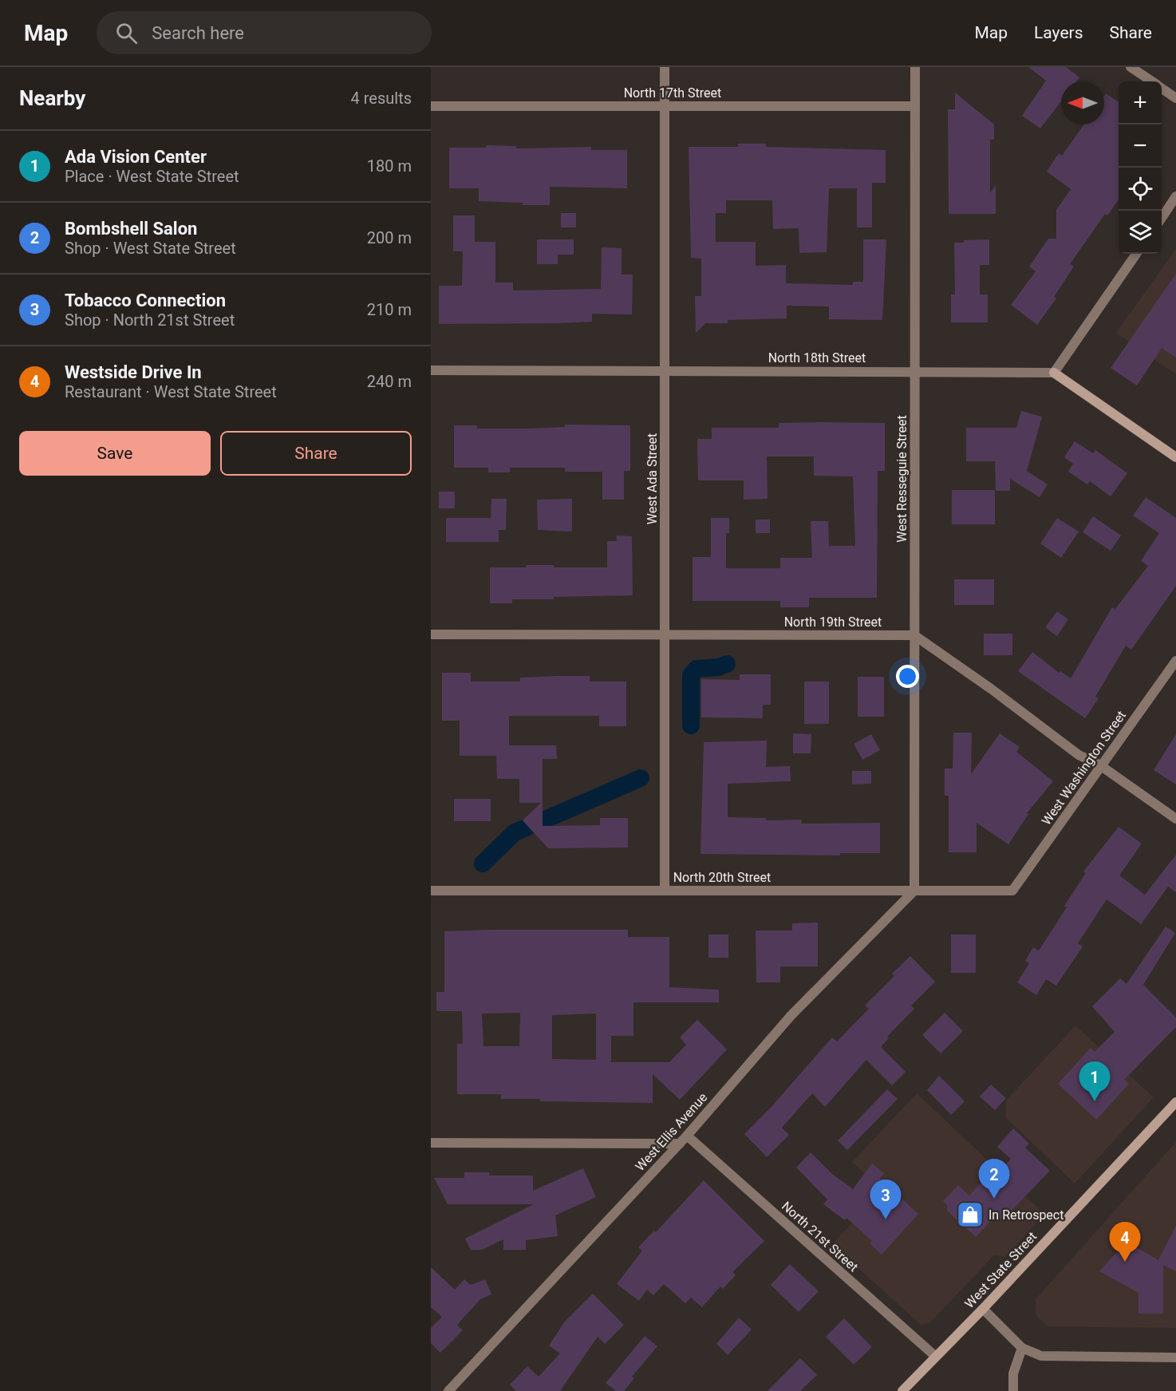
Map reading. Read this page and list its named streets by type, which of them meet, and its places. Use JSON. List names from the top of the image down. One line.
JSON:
{"streets":{"main road":["West State Street"],"street":["North 17th Street","North 18th Street","West Ada Street","West Resseguie Street","North 19th Street","West Washington Street","North 20th Street","West Ellis Avenue","North 21st Street"]},"crossings":[["North 17th Street","West Ada Street"],["North 17th Street","West Resseguie Street"],["North 18th Street","West Ada Street"],["North 18th Street","West Resseguie Street"],["West Ada Street","North 19th Street"],["West Ada Street","North 20th Street"],["West Resseguie Street","North 19th Street"],["West Resseguie Street","North 20th Street"],["West Resseguie Street","West Ellis Avenue"],["West Washington Street","North 20th Street"],["North 20th Street","West Ellis Avenue"],["West Ellis Avenue","North 21st Street"],["North 21st Street","West State Street"]],"places":{"shop":["In Retrospect"]},"north":"left","page":{"header":"Map","search":"Search here","nav":["Map","Layers","Share"],"heading":["Nearby","4 results"],"map_buttons":["+","−"],"list":[{"mark":"1","name":"Ada Vision Center","note":"Place · West State Street","value":"180 m"},{"mark":"2","name":"Bombshell Salon","note":"Shop · West State Street","value":"200 m"},{"mark":"3","name":"Tobacco Connection","note":"Shop · North 21st Street","value":"210 m"},{"mark":"4","name":"Westside Drive In","note":"Restaurant · West State Street","value":"240 m"}],"buttons":["Save","Share"],"pins":["1","2","3","4"]}}
